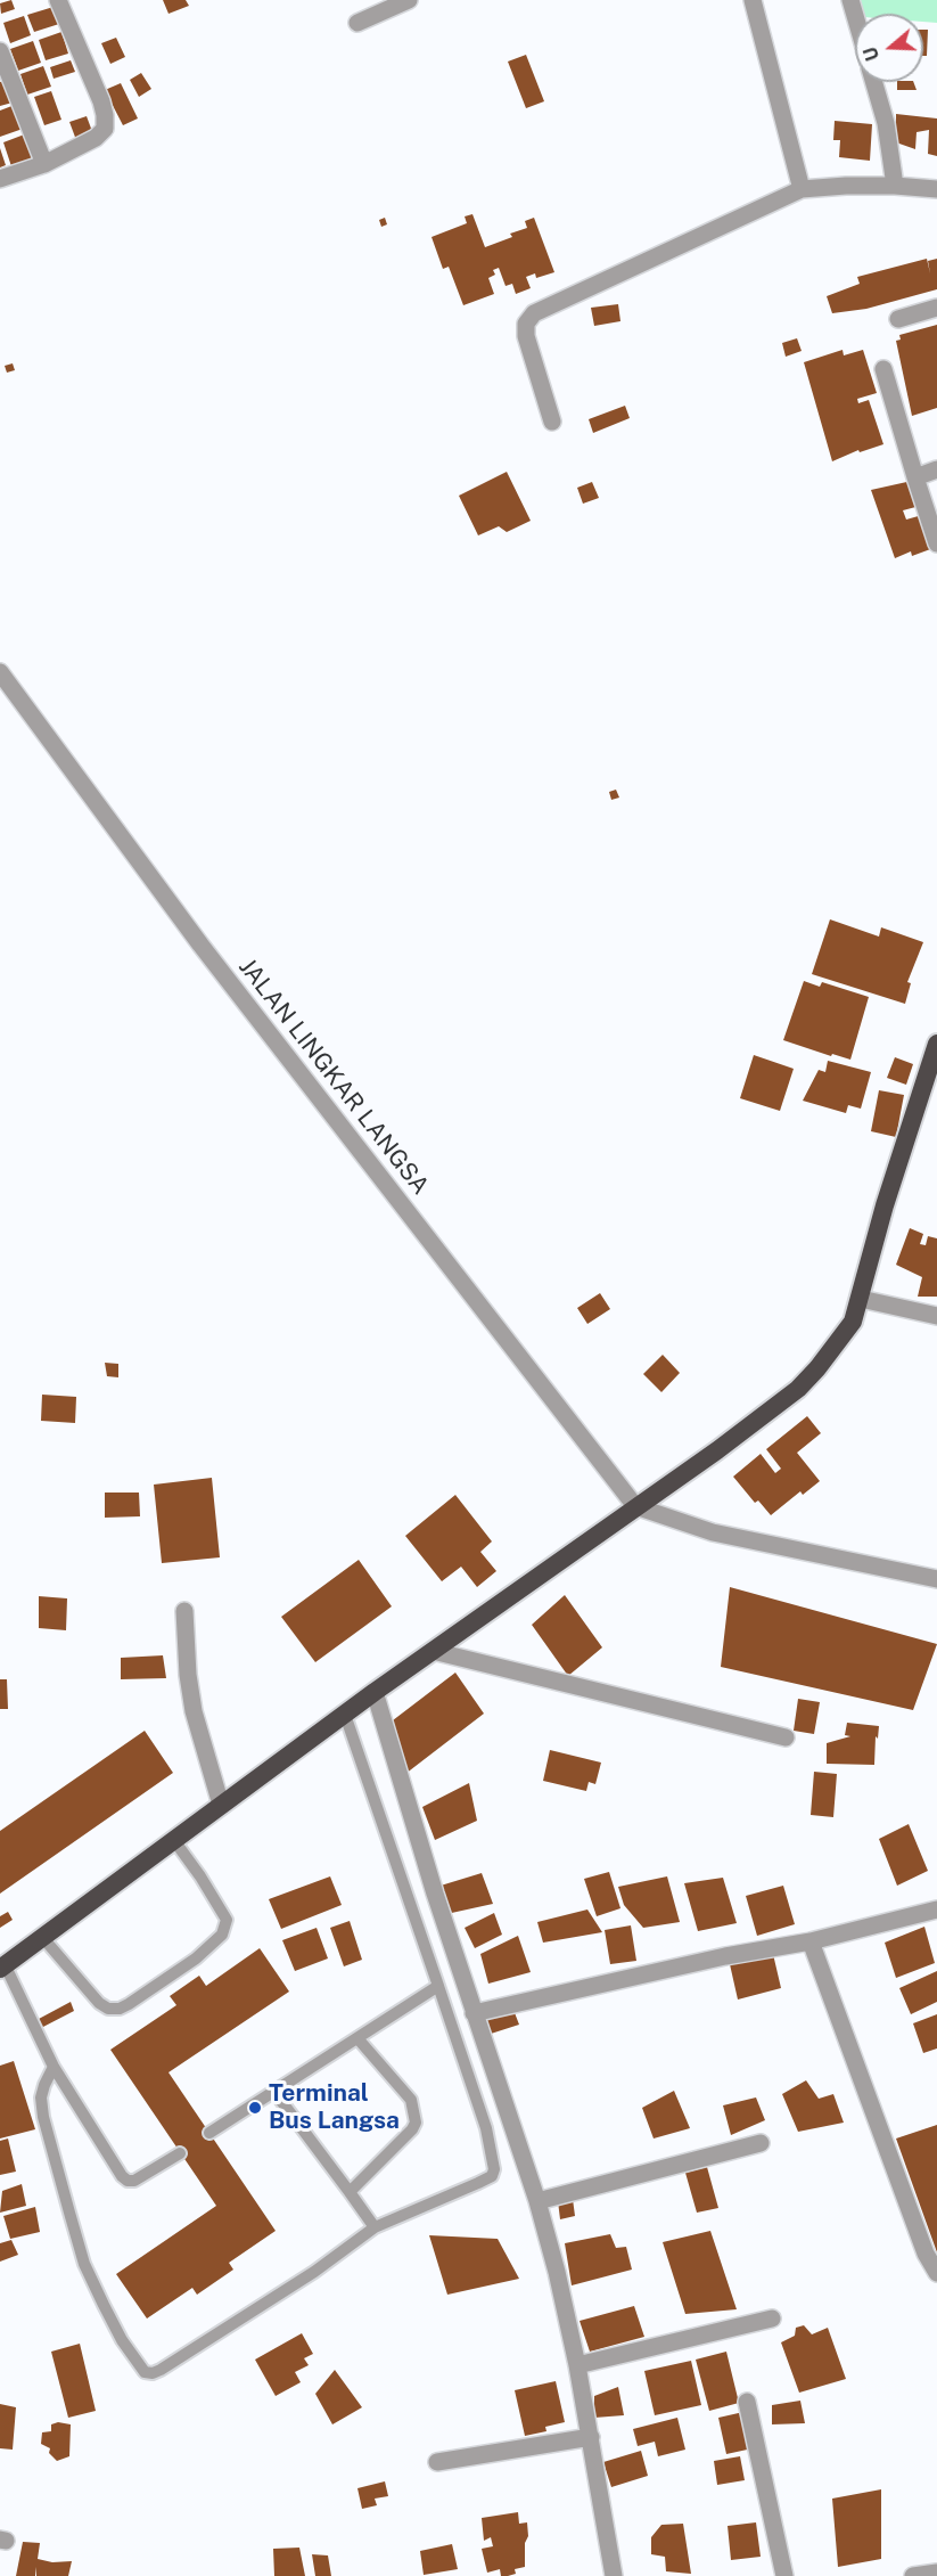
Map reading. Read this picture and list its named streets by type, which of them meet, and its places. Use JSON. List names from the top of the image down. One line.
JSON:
{"streets":{"street":["JALAN LINGKAR LANGSA"]},"places":["Terminal Bus Langsa"],"north":"left"}
